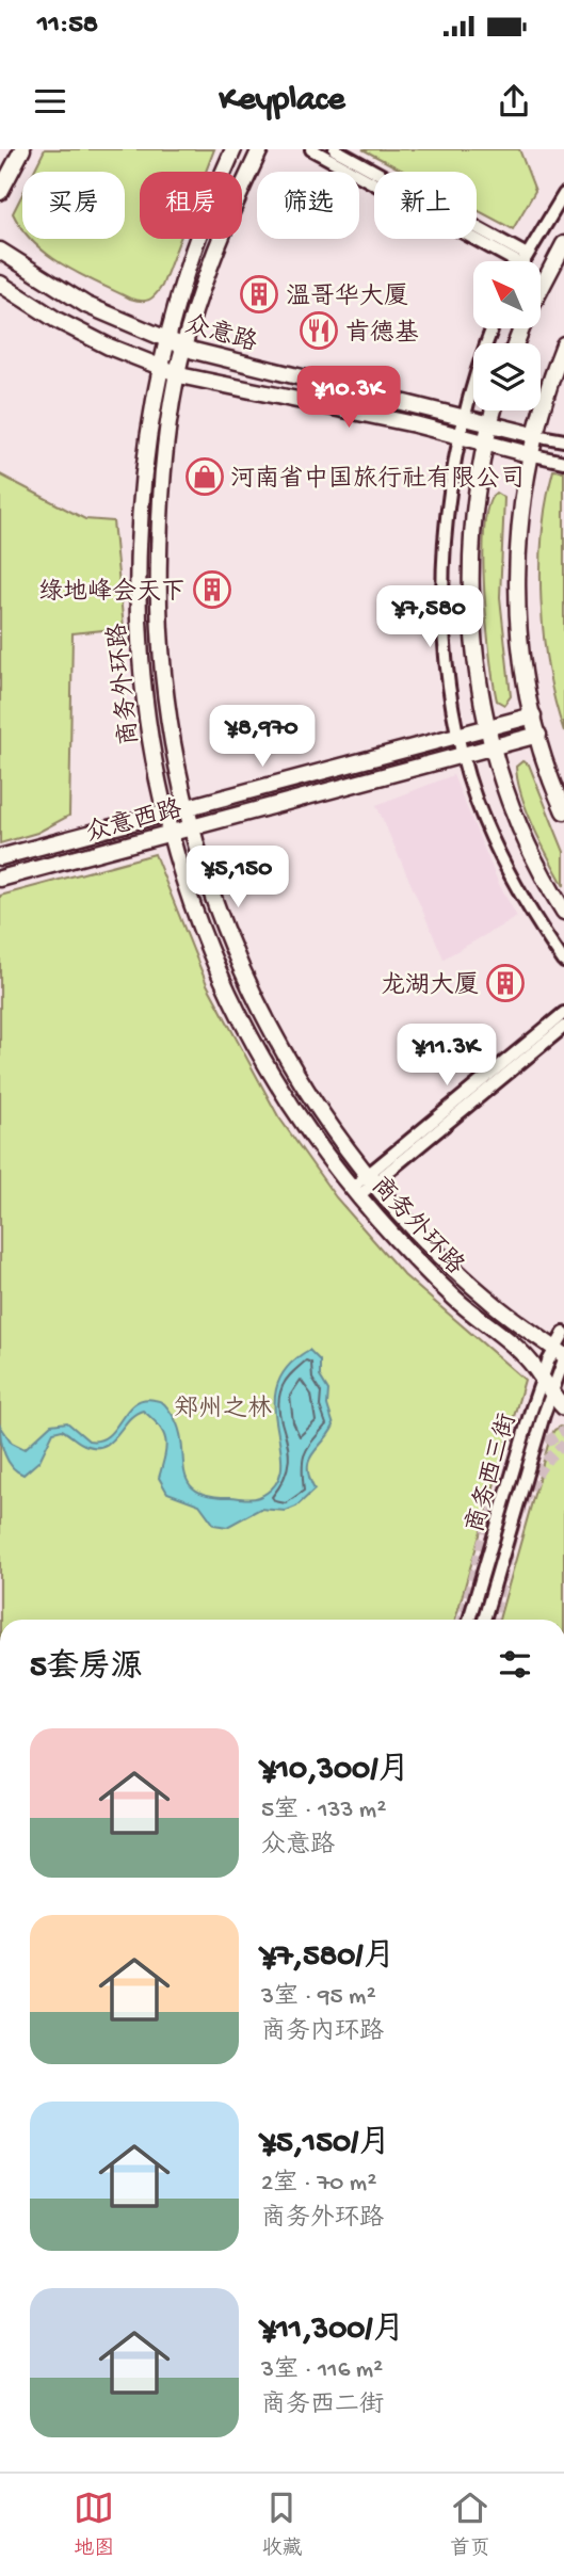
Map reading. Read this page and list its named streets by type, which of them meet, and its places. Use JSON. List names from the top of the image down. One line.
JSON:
{"streets":{"street":["众意路","商务外环路","众意西路","商务西三街"]},"crossings":[["众意路","商务外环路"],["商务外环路","众意西路"],["商务外环路","商务西三街"]],"parks":["郑州之林"],"places":{"building":["温哥华大厦","绿地峰会天下","龙湖大厦"],"restaurant":["肯德基"],"shop":["河南省中国旅行社有限公司"]},"north":"top left","page":{"status":"11:58","header":"Keyplace","chip":["买房","租房","筛选","新上"],"price":["¥10.3K","¥7,580","¥8,970","¥5,150","¥11.3K"],"heading":"5套房源","list":[{"name":"¥10,300/月","note":"5室 · 133 m² · 众意路"},{"name":"¥7,580/月","note":"3室 · 95 m² · 商务内环路"},{"name":"¥5,150/月","note":"2室 · 70 m² · 商务外环路"},{"name":"¥11,300/月","note":"3室 · 116 m² · 商务西二街"}],"tabs":["地图","收藏","首页"]}}
